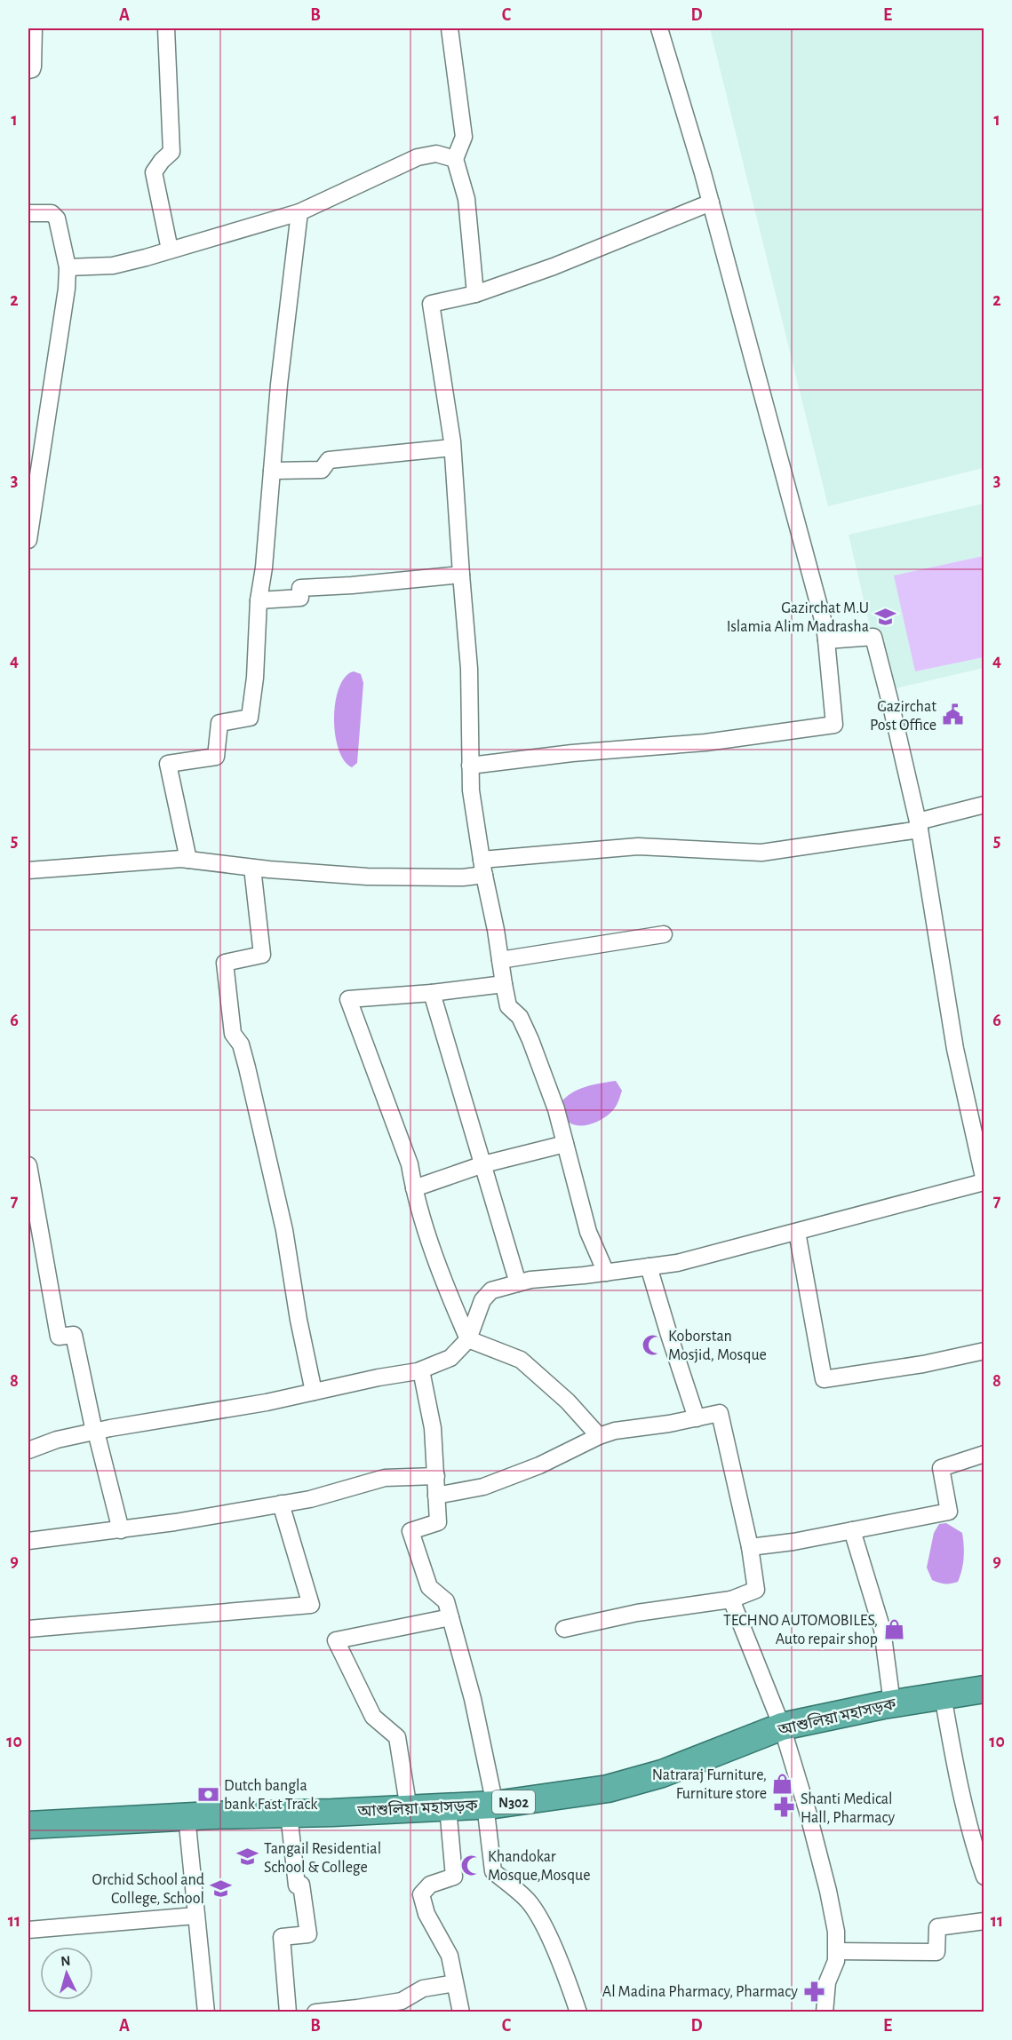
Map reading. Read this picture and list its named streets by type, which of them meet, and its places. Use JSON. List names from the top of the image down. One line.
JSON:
{"streets":{"highway":["আশুলিয়া মহাসড়ক","N302"]},"places":{"school or university":["Gazirchat M.U Islamia Alim Madrasha","Tangail Residential School & College","Orchid School and College, School"],"public building":["Gazirchat Post Office"],"mosque":["Koborstan Mosjid, Mosque","Khandokar Mosque,Mosque"],"shop":["TECHNO AUTOMOBILES, Auto repair shop","Natraraj Furniture, Furniture store"],"bank":["Dutch bangla bank Fast Track"],"pharmacy":["Shanti Medical Hall, Pharmacy","Al Madina Pharmacy, Pharmacy"]},"north":"top","grid":{"columns":["A","B","C","D","E"],"rows":["1","2","3","4","5","6","7","8","9","10","11"]}}
